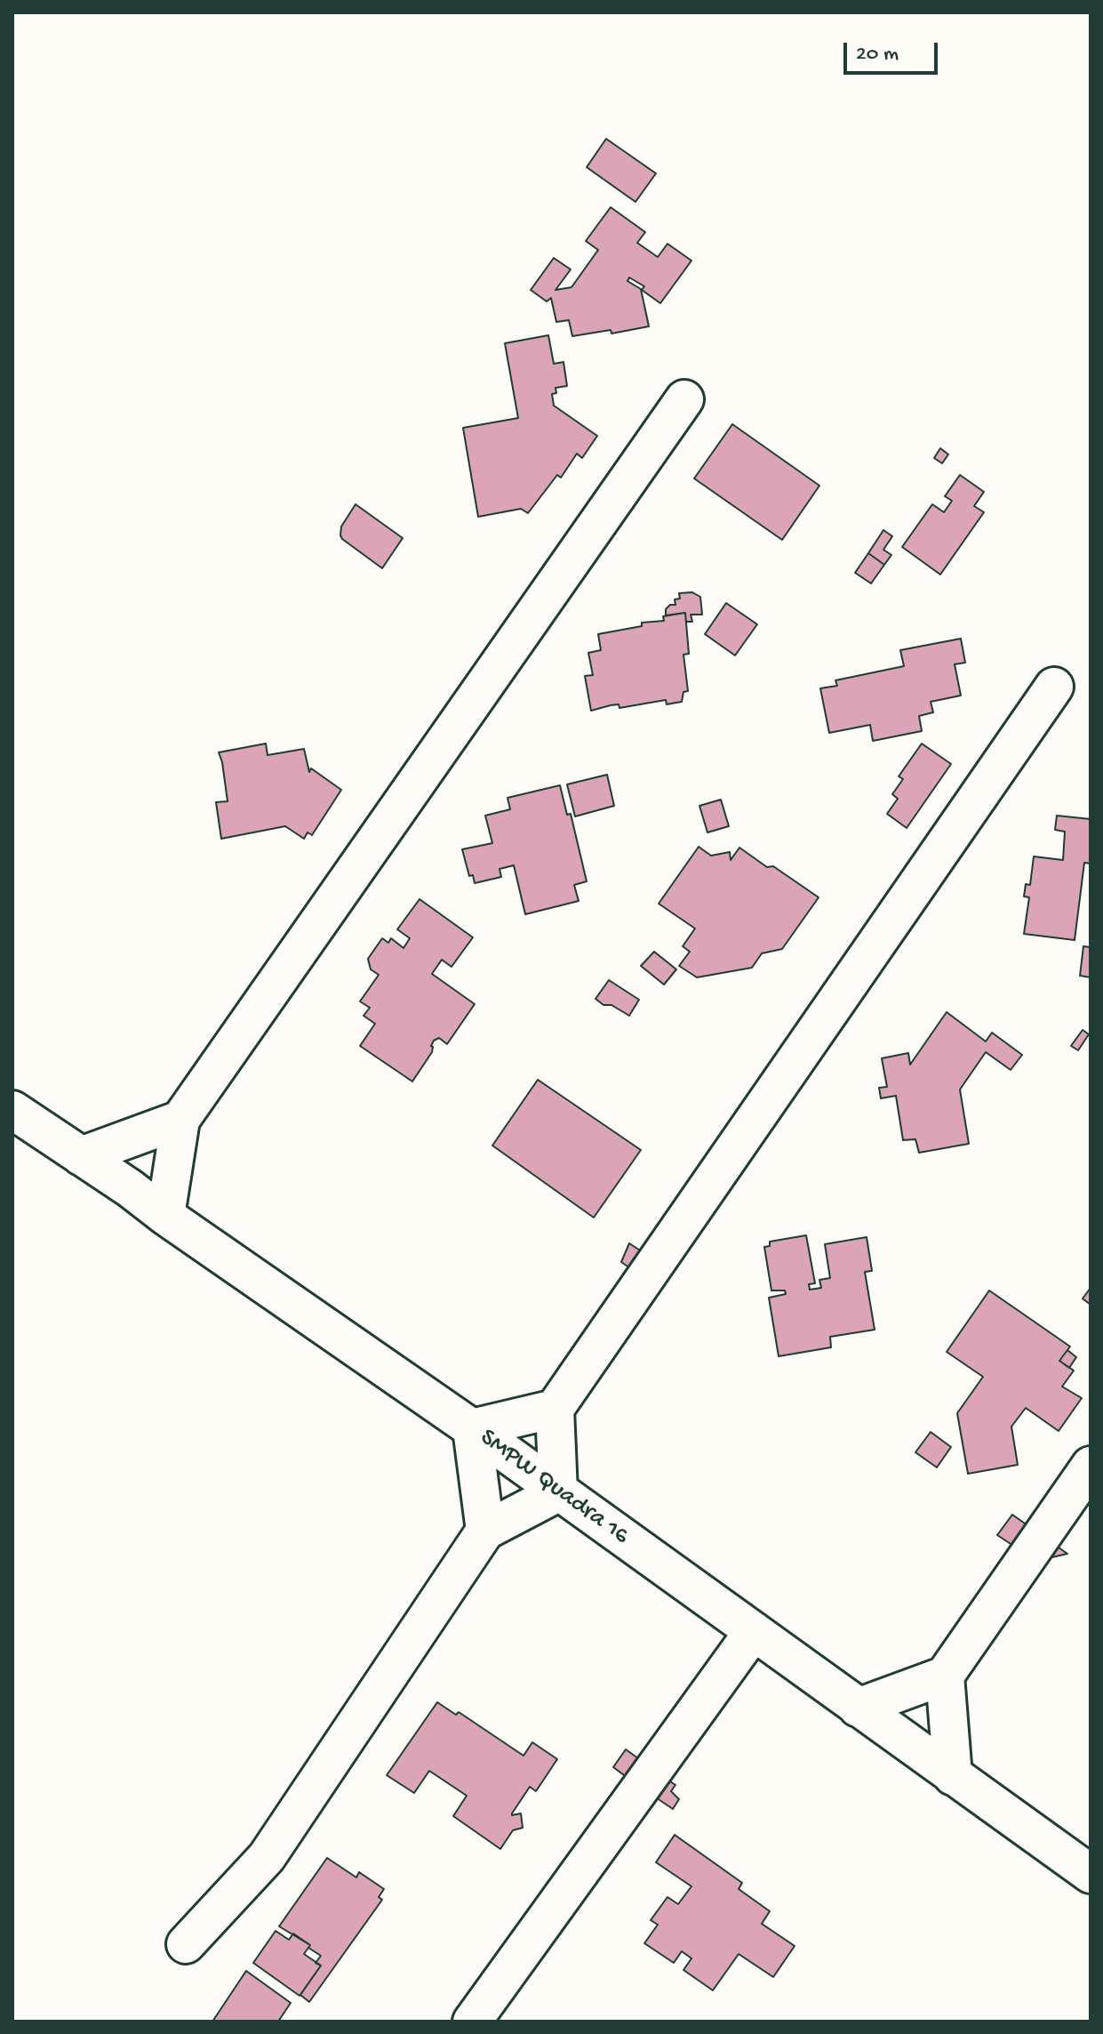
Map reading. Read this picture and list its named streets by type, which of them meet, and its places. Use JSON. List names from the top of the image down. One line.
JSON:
{"streets":{"street":["SMPW Quadra 16"]},"scale_bar":"20 m"}
